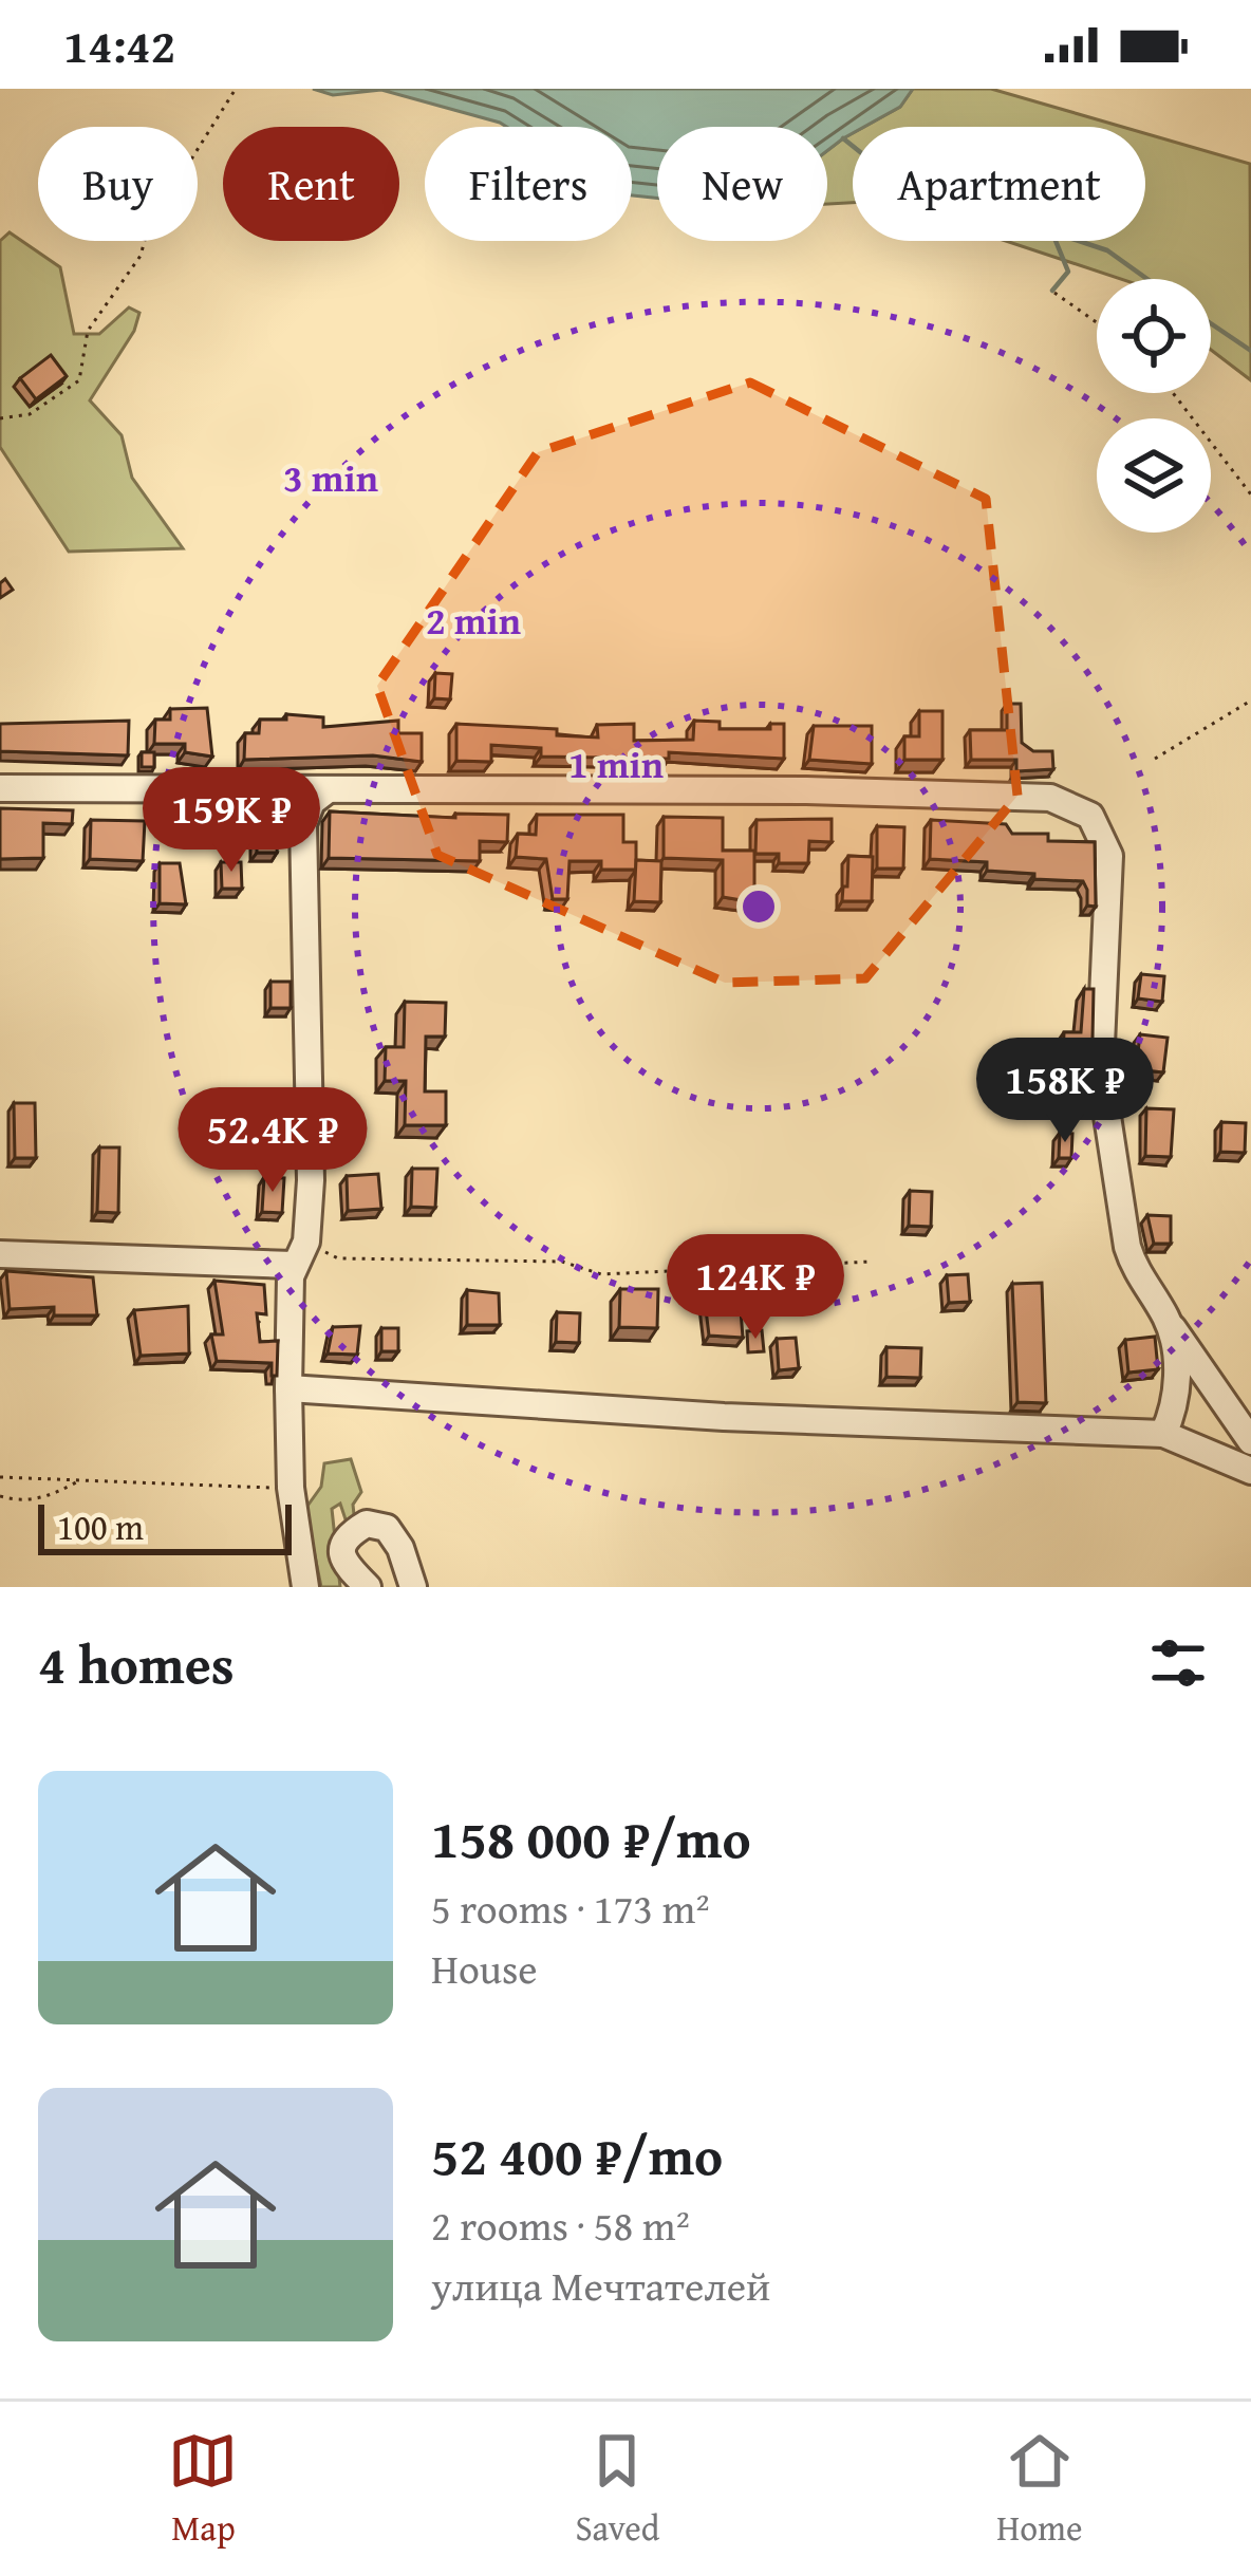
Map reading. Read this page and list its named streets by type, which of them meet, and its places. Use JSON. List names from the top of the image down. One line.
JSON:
{"scale_bar":"100 m","page":{"status":"14:42","chip":["Buy","Rent","Filters","New","Apartment"],"price":["159K ₽","158K ₽","52.4K ₽","124K ₽"],"scale":"100 m","heading":"4 homes","list":[{"name":"158 000 ₽/mo","note":"5 rooms · 173 m² · House"},{"name":"52 400 ₽/mo","note":"2 rooms · 58 m² · улица Мечтателей"}],"tabs":["Map","Saved","Home"]},"rings":["3 min","2 min","1 min"]}
